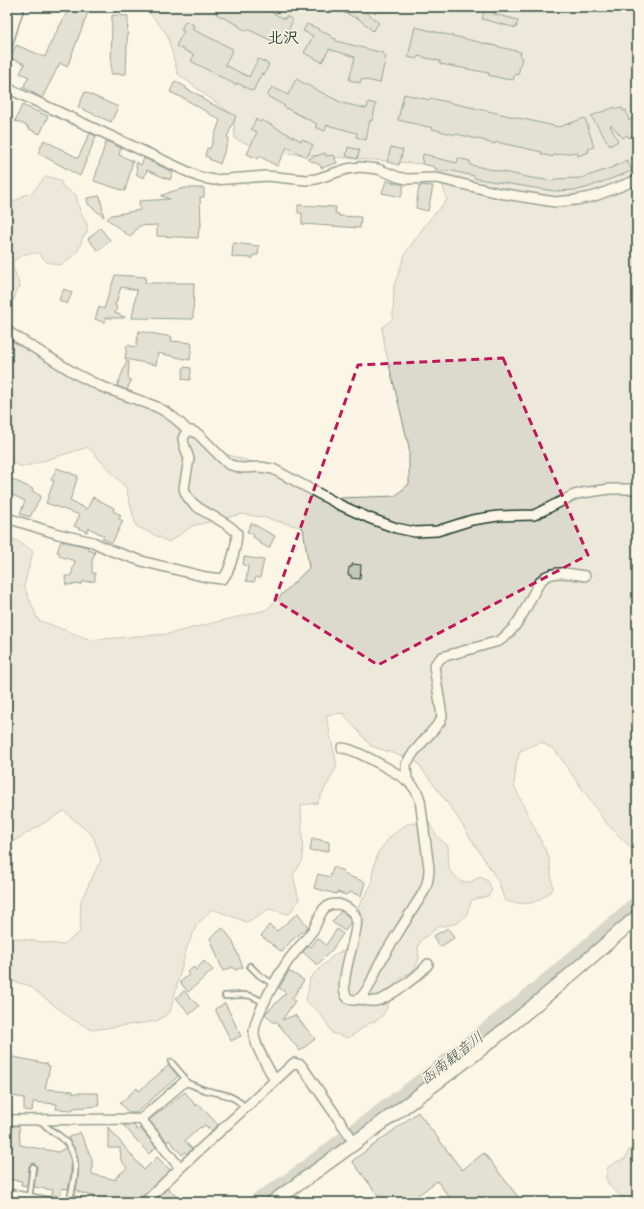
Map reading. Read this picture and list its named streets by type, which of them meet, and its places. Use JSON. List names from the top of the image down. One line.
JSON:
{"districts":["北沢"],"water":["函南観音川"]}
